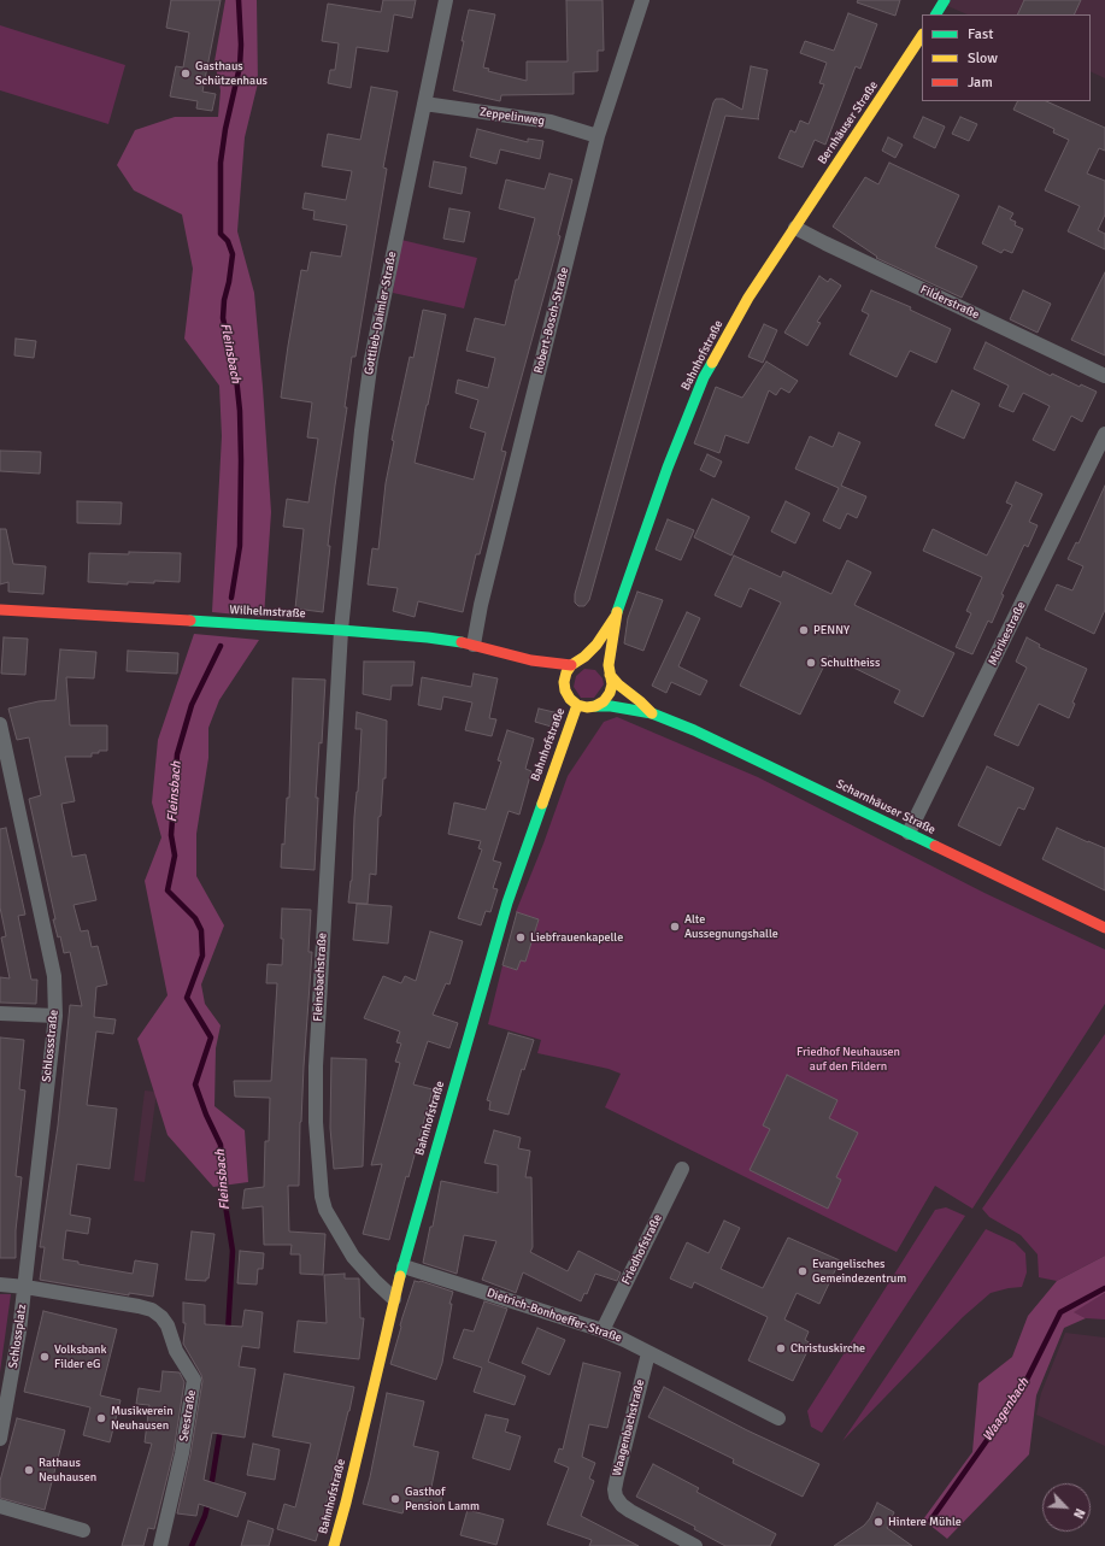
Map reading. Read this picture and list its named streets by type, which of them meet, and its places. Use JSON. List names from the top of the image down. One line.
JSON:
{"streets":{"street":["Zeppelinweg","Bernhäuser Straße","Filderstraße","Gottlieb-Daimler-Straße","Robert-Bosch-Straße","Bahnhofstraße","Wilhelmstraße","Mörikestraße","Scharnhäuser Straße","Fleinsbachstraße","Schlossstraße","Friedhofstraße","Dietrich-Bonhoeffer-Straße","Schlossplatz","Seestraße","Waagenbachstraße"]},"crossings":[["Zeppelinweg","Gottlieb-Daimler-Straße"],["Zeppelinweg","Robert-Bosch-Straße"],["Bernhäuser Straße","Filderstraße"],["Bernhäuser Straße","Bahnhofstraße"],["Filderstraße","Bahnhofstraße"],["Gottlieb-Daimler-Straße","Wilhelmstraße"],["Gottlieb-Daimler-Straße","Fleinsbachstraße"],["Robert-Bosch-Straße","Wilhelmstraße"],["Bahnhofstraße","Wilhelmstraße"],["Bahnhofstraße","Scharnhäuser Straße"],["Bahnhofstraße","Fleinsbachstraße"],["Bahnhofstraße","Dietrich-Bonhoeffer-Straße"],["Wilhelmstraße","Scharnhäuser Straße"],["Wilhelmstraße","Fleinsbachstraße"],["Mörikestraße","Scharnhäuser Straße"],["Schlossstraße","Schlossplatz"],["Schlossstraße","Seestraße"],["Friedhofstraße","Dietrich-Bonhoeffer-Straße"],["Dietrich-Bonhoeffer-Straße","Waagenbachstraße"],["Schlossplatz","Seestraße"]],"water":["Fleinsbach","Waagenbach"],"parks":["Friedhof Neuhausen auf den Fildern"],"places":["Gasthaus Schützenhaus","PENNY","Schultheiss","Alte Aussegnungshalle","Liebfrauenkapelle","Evangelisches Gemeindezentrum","Christuskirche","Volksbank Filder eG","Musikverein Neuhausen","Rathaus Neuhausen","Gasthof Pension Lamm","Hintere Mühle"],"legend":["Fast","Slow","Jam"],"north":"bottom right"}
